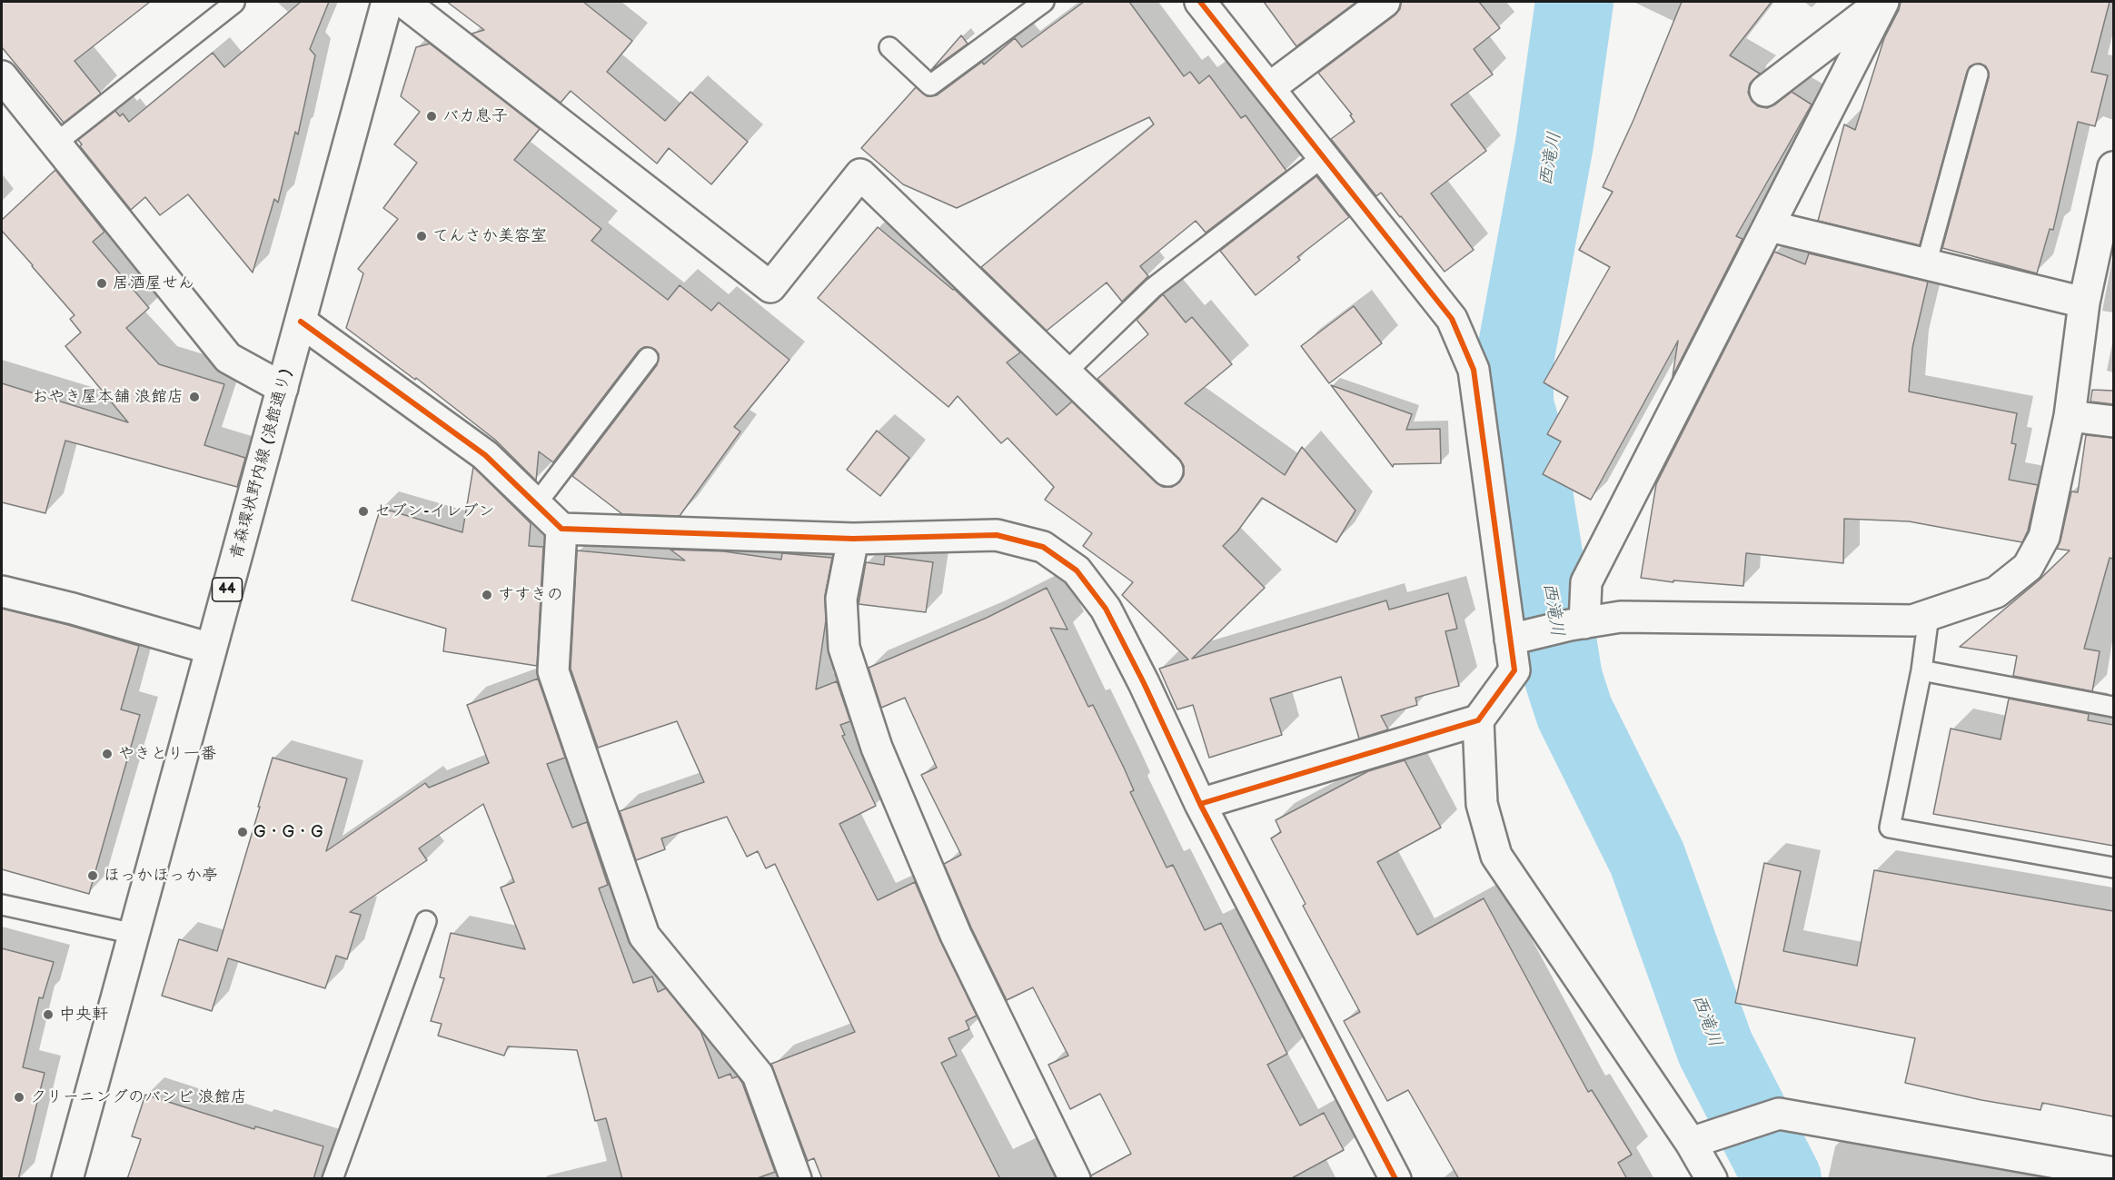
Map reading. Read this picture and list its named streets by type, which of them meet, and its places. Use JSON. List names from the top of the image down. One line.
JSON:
{"streets":{"street":["青森環状野内線 (浪館通り)","44"]},"water":["西滝川"],"places":["バカ息子","てんさか美容室","居酒屋せん","おやき屋本舗 浪館店","セブン-イレブン","すすきの","やきとり一番","G・G・G","ほっかほっか亭","中央軒","クリーニングのバンビ 浪館店"]}
